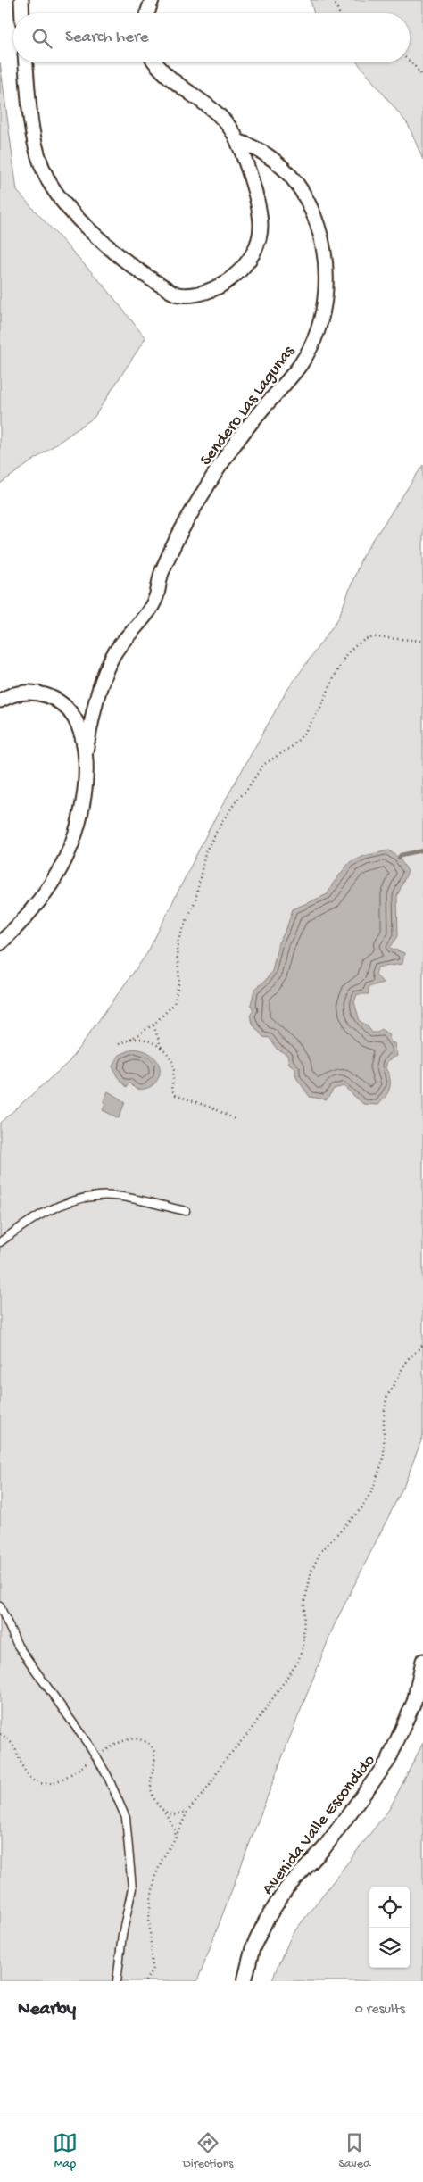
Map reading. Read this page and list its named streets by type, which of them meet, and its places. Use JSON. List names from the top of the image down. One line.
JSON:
{"streets":{"street":["Sendero Las Lagunas","Avenida Valle Escondido"]},"page":{"search":"Search here","heading":["Nearby","0 results"],"nav":["Map","Directions","Saved"]}}
